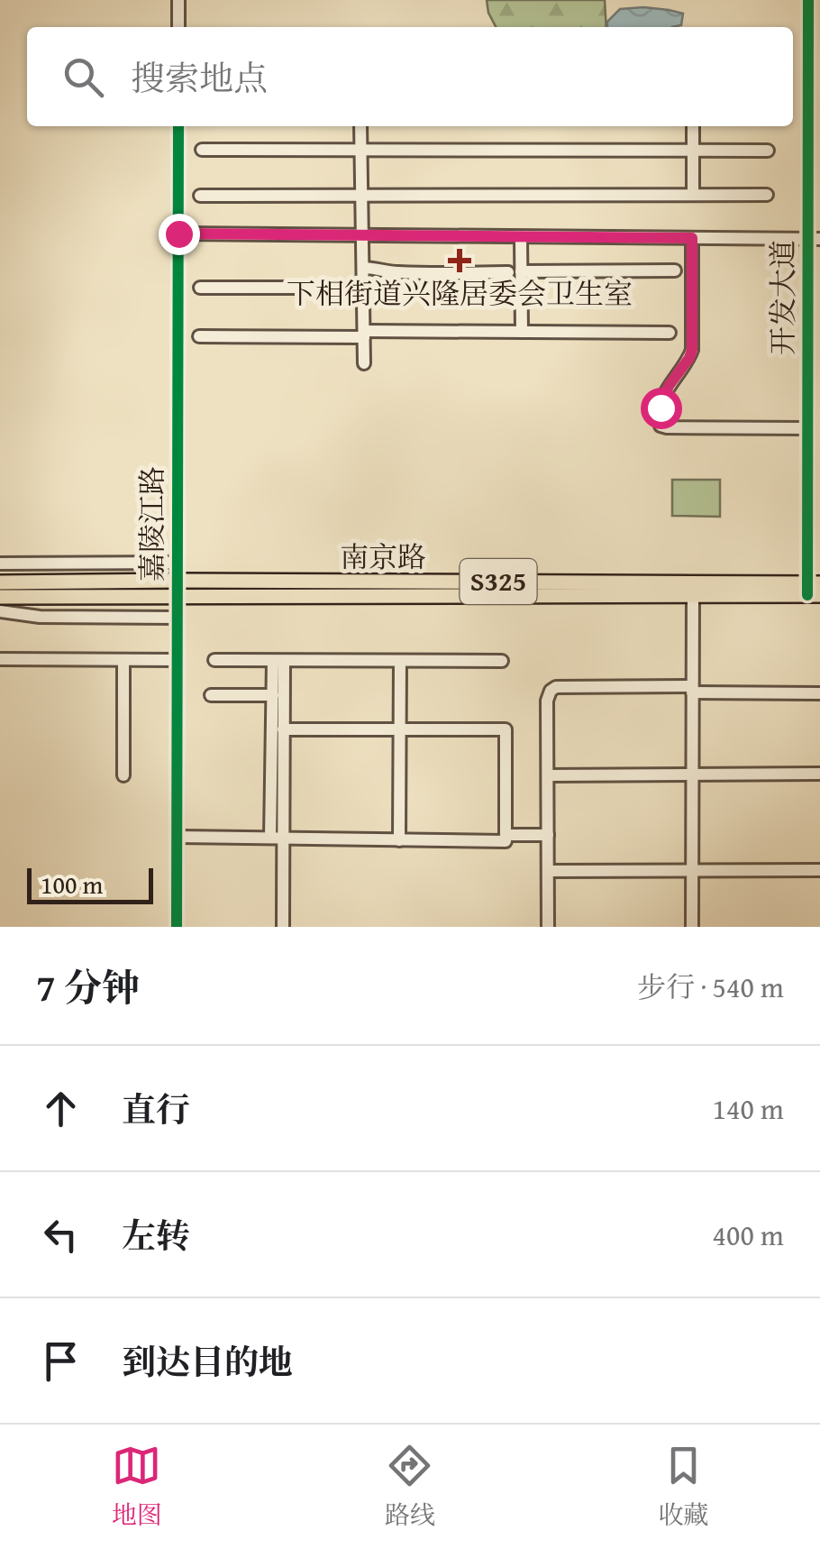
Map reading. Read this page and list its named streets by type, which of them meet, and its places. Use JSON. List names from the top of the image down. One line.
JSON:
{"streets":{"main road":["南京路","S325"],"street":["开发大道","嘉陵江路"]},"crossings":[["开发大道","南京路"],["嘉陵江路","南京路"]],"places":{"health":["下相街道兴隆居委会卫生室"]},"scale_bar":"100 m","page":{"search":"搜索地点","scale":"100 m","heading":["7 分钟","步行 · 540 m"],"list":[["直行","140 m"],["左转","400 m"],"到达目的地"],"nav":["地图","路线","收藏"]}}
